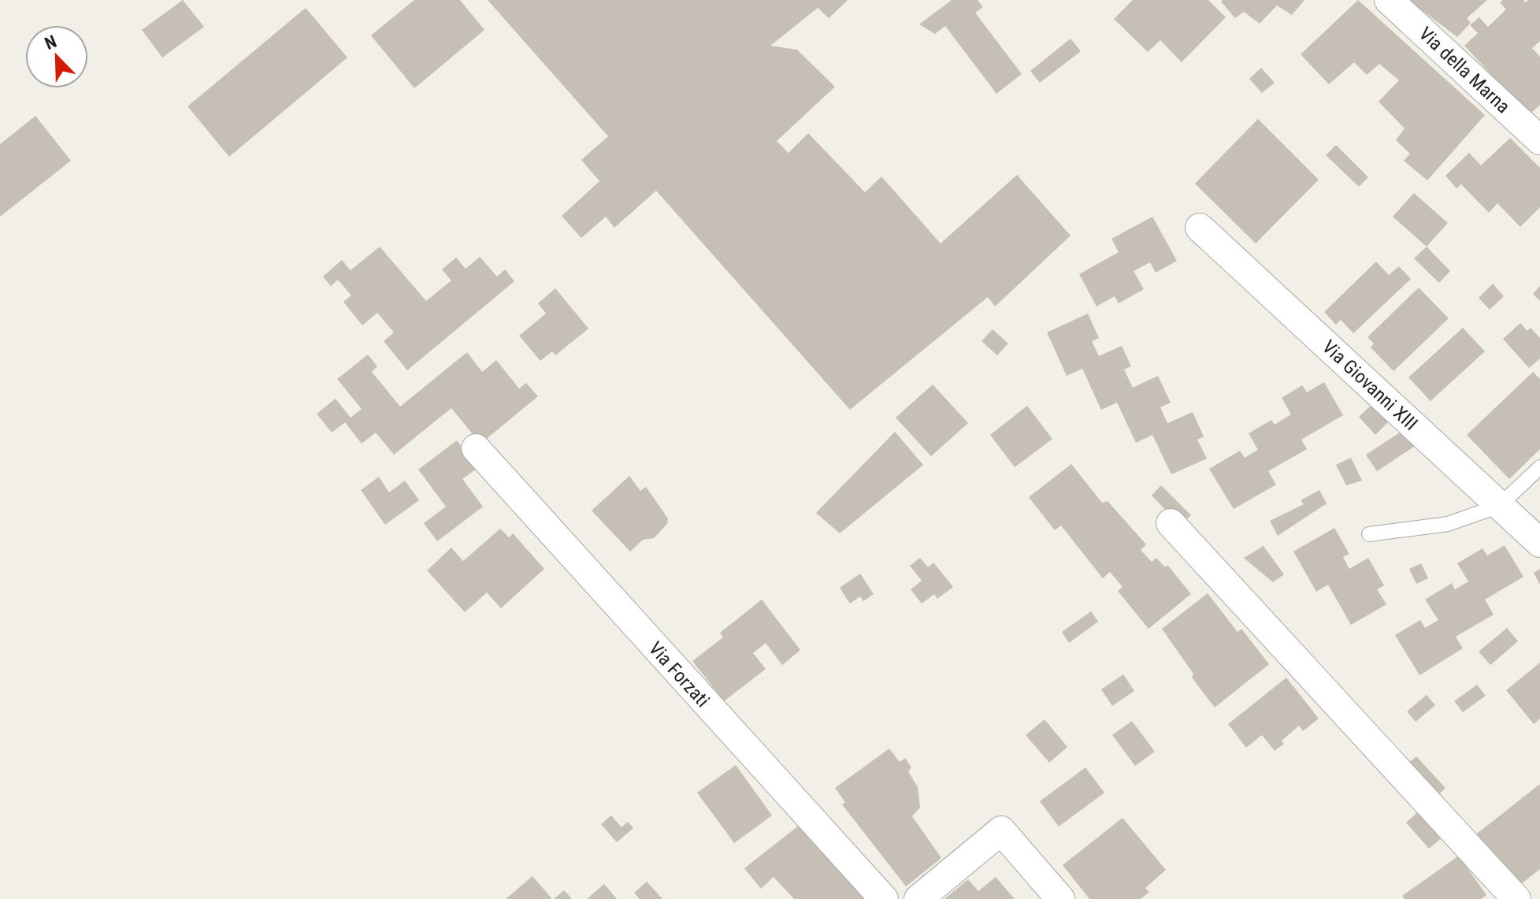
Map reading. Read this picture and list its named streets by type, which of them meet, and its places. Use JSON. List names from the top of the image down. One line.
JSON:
{"streets":{"street":["Via della Marna","Via Giovanni XIII","Via Forzati"]},"north":"top left"}
